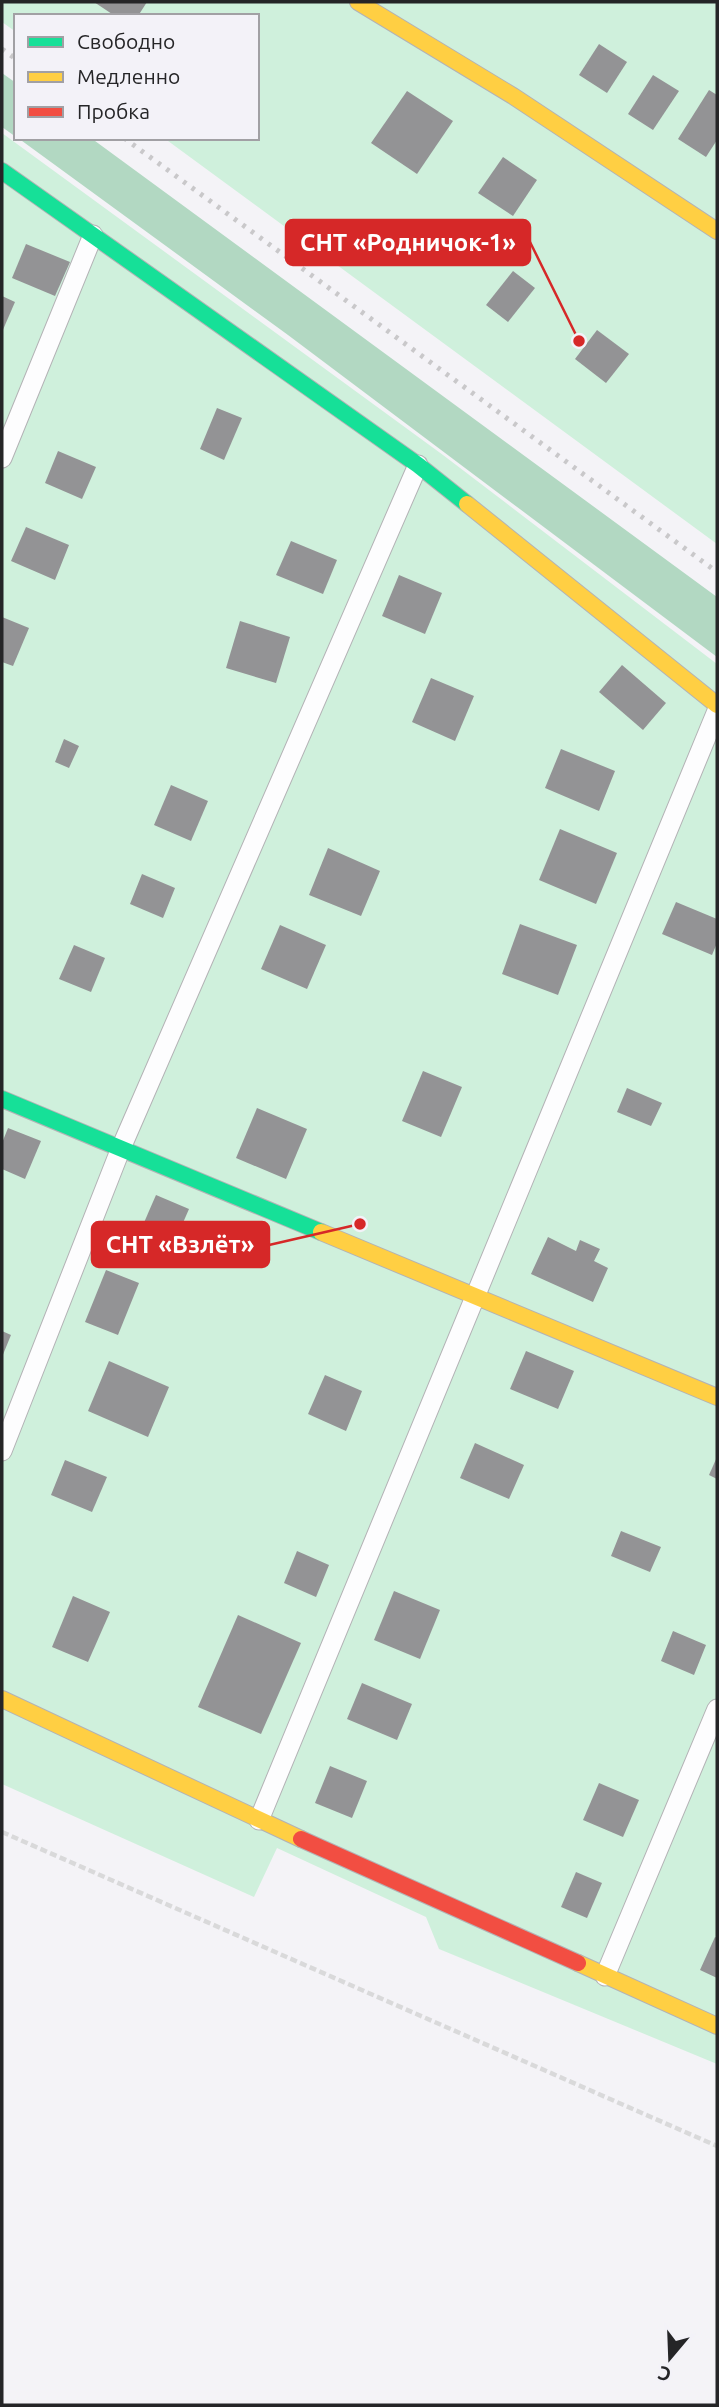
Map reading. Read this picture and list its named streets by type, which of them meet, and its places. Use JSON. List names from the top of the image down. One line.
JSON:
{"places":["СНТ «Родничок-1»","СНТ «Взлёт»"],"legend":["Свободно","Медленно","Пробка"],"north":"bottom"}
